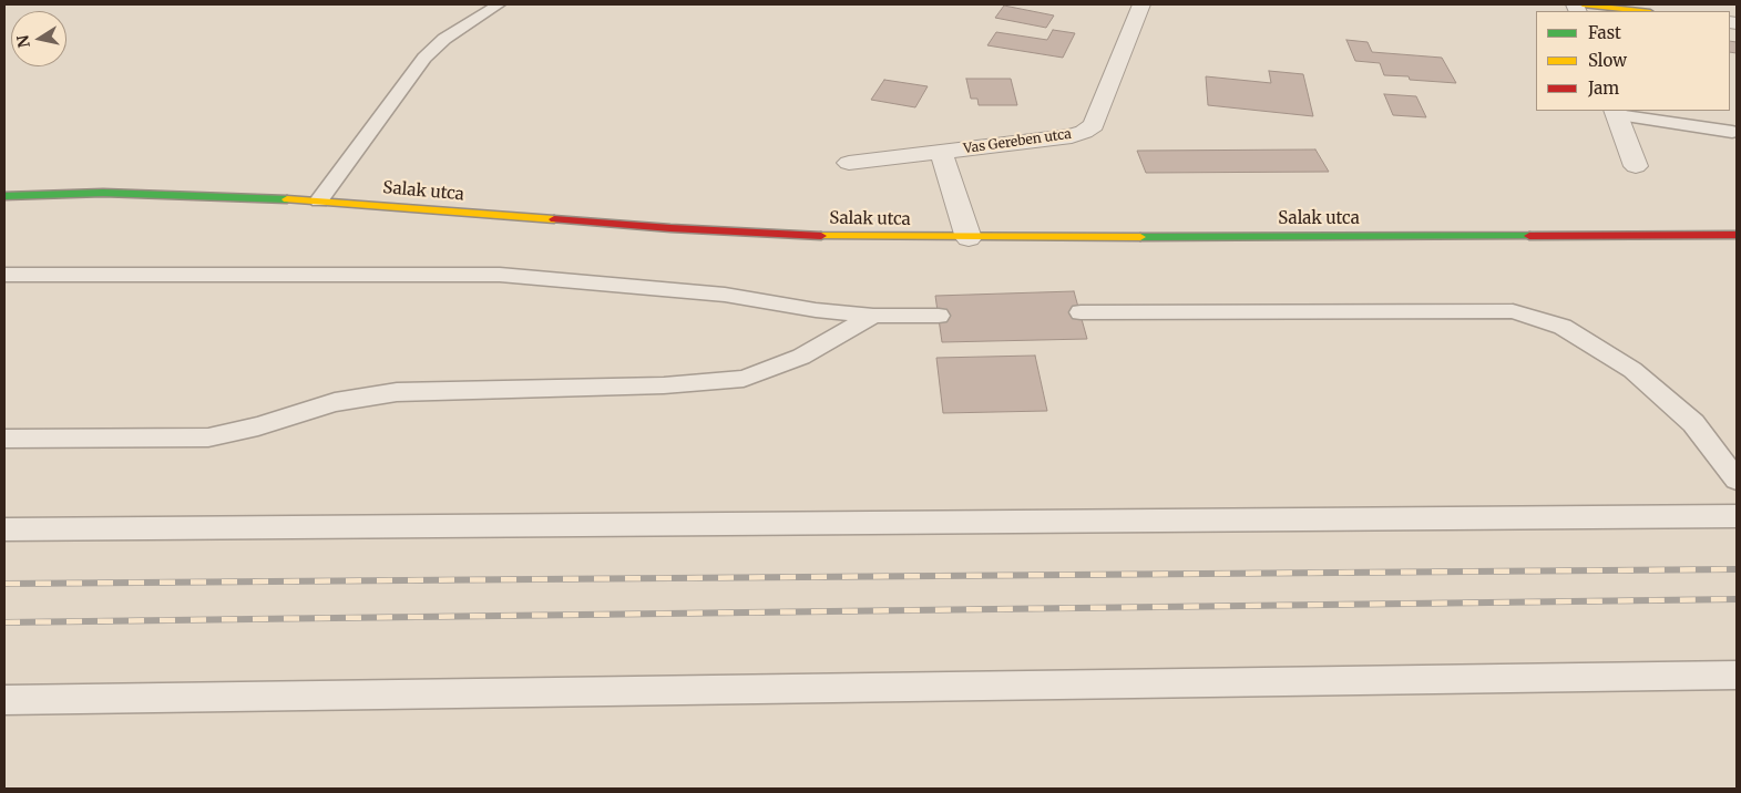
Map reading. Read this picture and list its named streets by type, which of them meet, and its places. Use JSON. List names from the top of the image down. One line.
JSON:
{"streets":{"street":["Vas Gereben utca","Salak utca"]},"crossings":[["Vas Gereben utca","Salak utca"]],"legend":["Fast","Slow","Jam"],"north":"left"}
